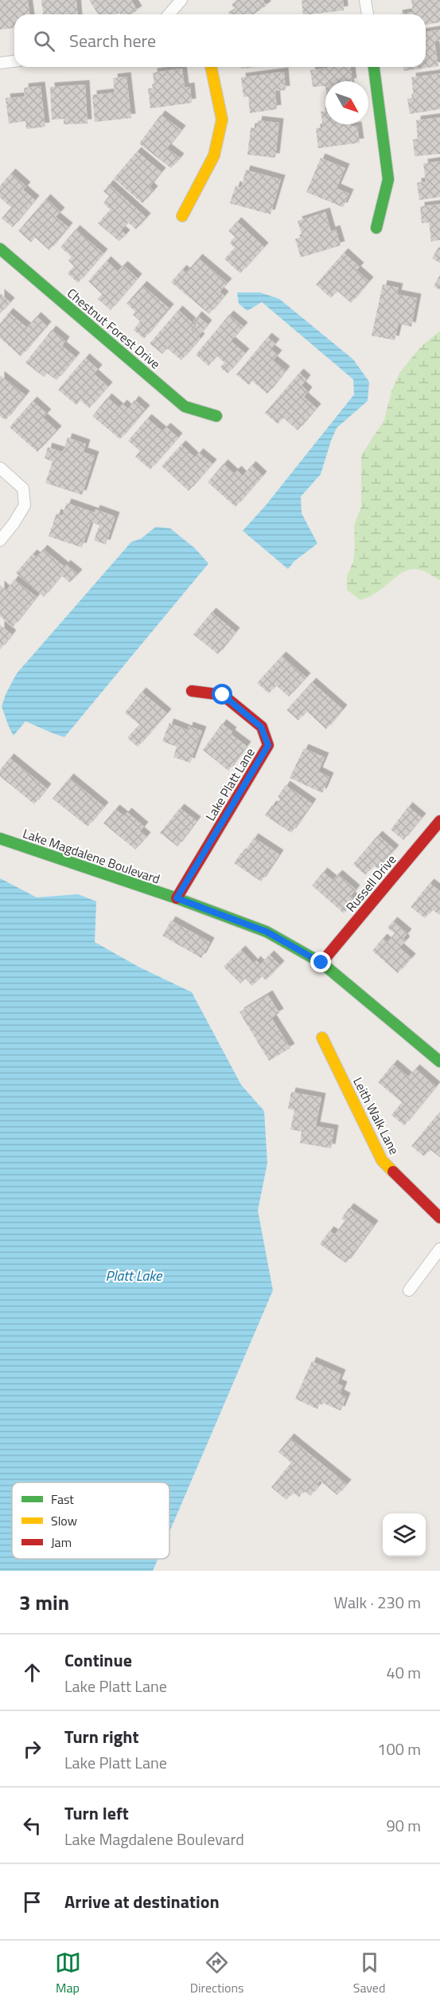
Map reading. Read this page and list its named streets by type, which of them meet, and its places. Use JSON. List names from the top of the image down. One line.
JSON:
{"streets":{"street":["Chestnut Forest Drive","Lake Platt Lane","Lake Magdalene Boulevard","Russell Drive","Leith Walk Lane"]},"crossings":[["Lake Platt Lane","Lake Magdalene Boulevard"],["Lake Magdalene Boulevard","Russell Drive"]],"water":["Platt Lake"],"legend":["Fast","Slow","Jam"],"north":"bottom right","page":{"search":"Search here","heading":["3 min","Walk · 230 m"],"list":[["Continue","Lake Platt Lane","40 m"],["Turn right","Lake Platt Lane","100 m"],["Turn left","Lake Magdalene Boulevard","90 m"],"Arrive at destination"],"nav":["Map","Directions","Saved"]}}
